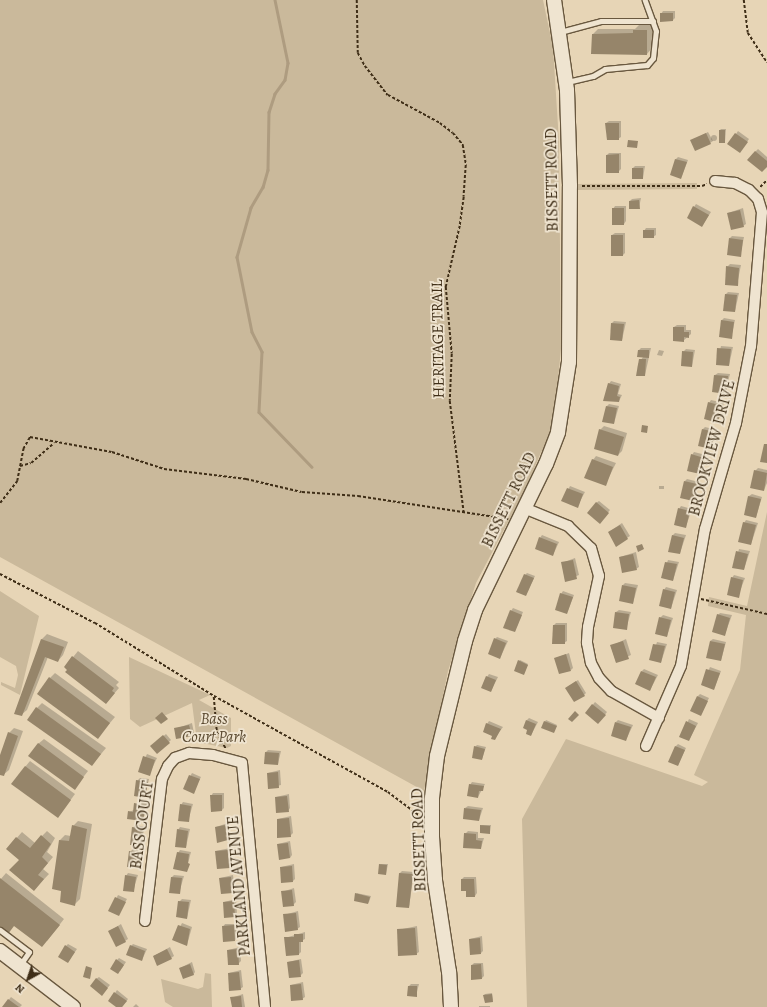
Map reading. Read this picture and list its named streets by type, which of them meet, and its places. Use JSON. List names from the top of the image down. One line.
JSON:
{"streets":{"main road":["BISSETT ROAD"],"street":["BROOKVIEW DRIVE","BASS COURT","PARKLAND AVENUE"],"path":["HERITAGE TRAIL"]},"crossings":[["BASS COURT","PARKLAND AVENUE"]],"parks":["Bass Court Park"],"north":"bottom left"}
